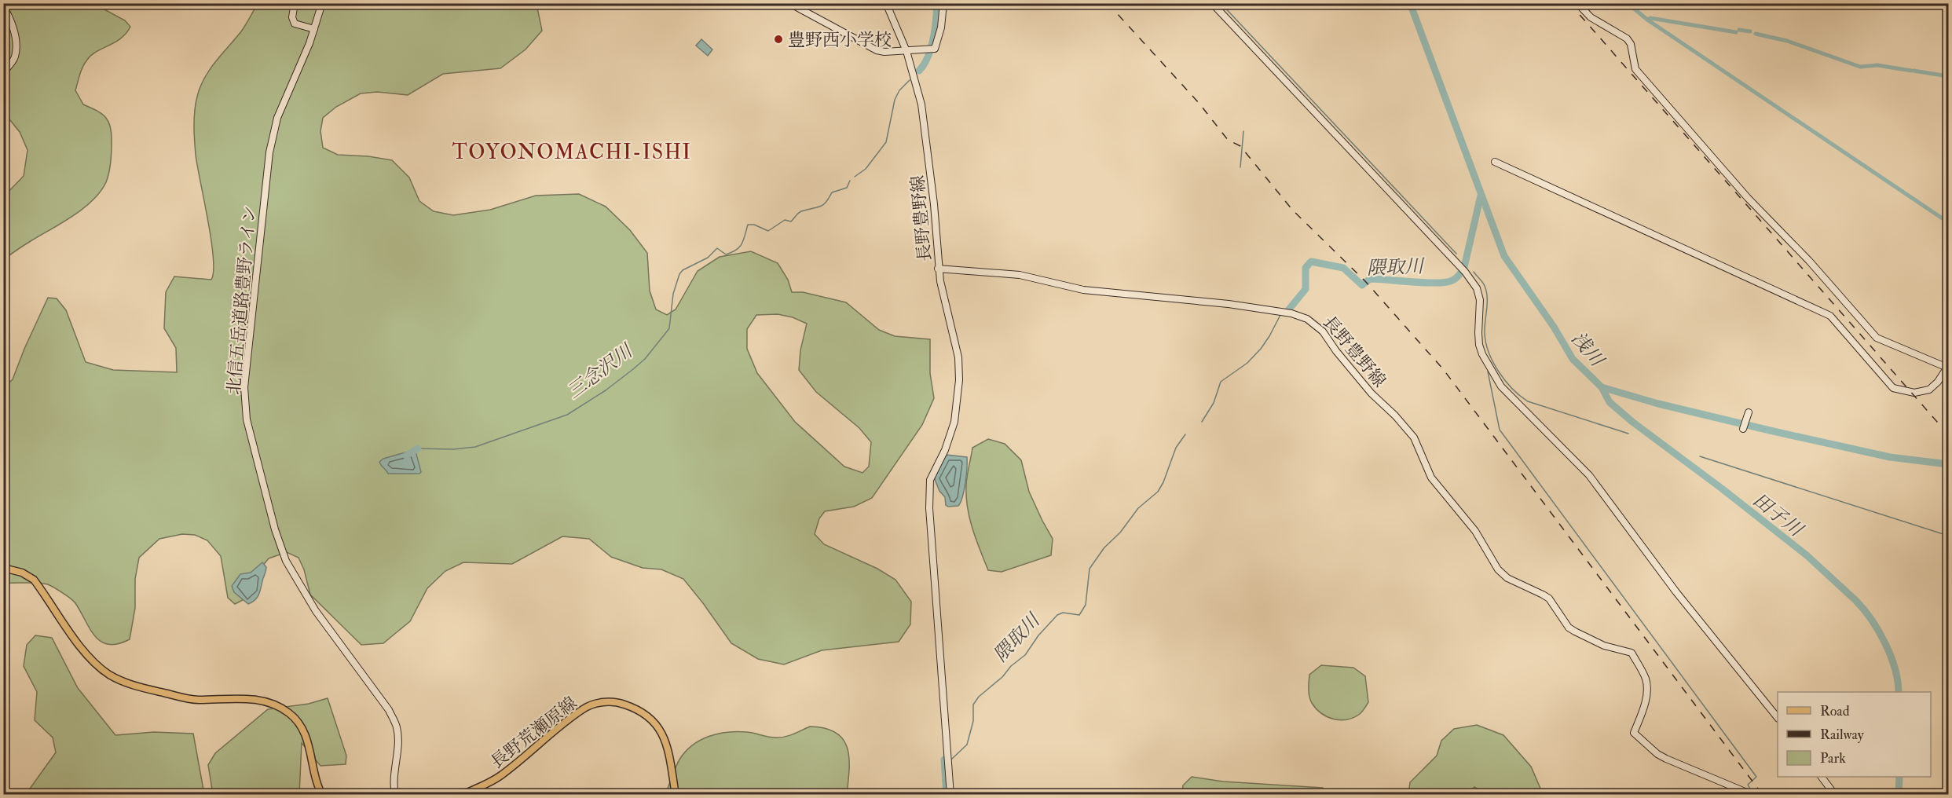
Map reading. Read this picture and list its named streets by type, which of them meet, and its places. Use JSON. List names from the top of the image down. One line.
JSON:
{"streets":{"main road":["長野荒瀬原線"],"street":["長野豊野線","北信五岳道路豊野ライン"]},"districts":["TOYONOMACHI-ISHI"],"water":["隈取川","浅川","三念沢川","田子川"],"places":["豊野西小学校"],"legend":["Road","Railway","Park"]}
